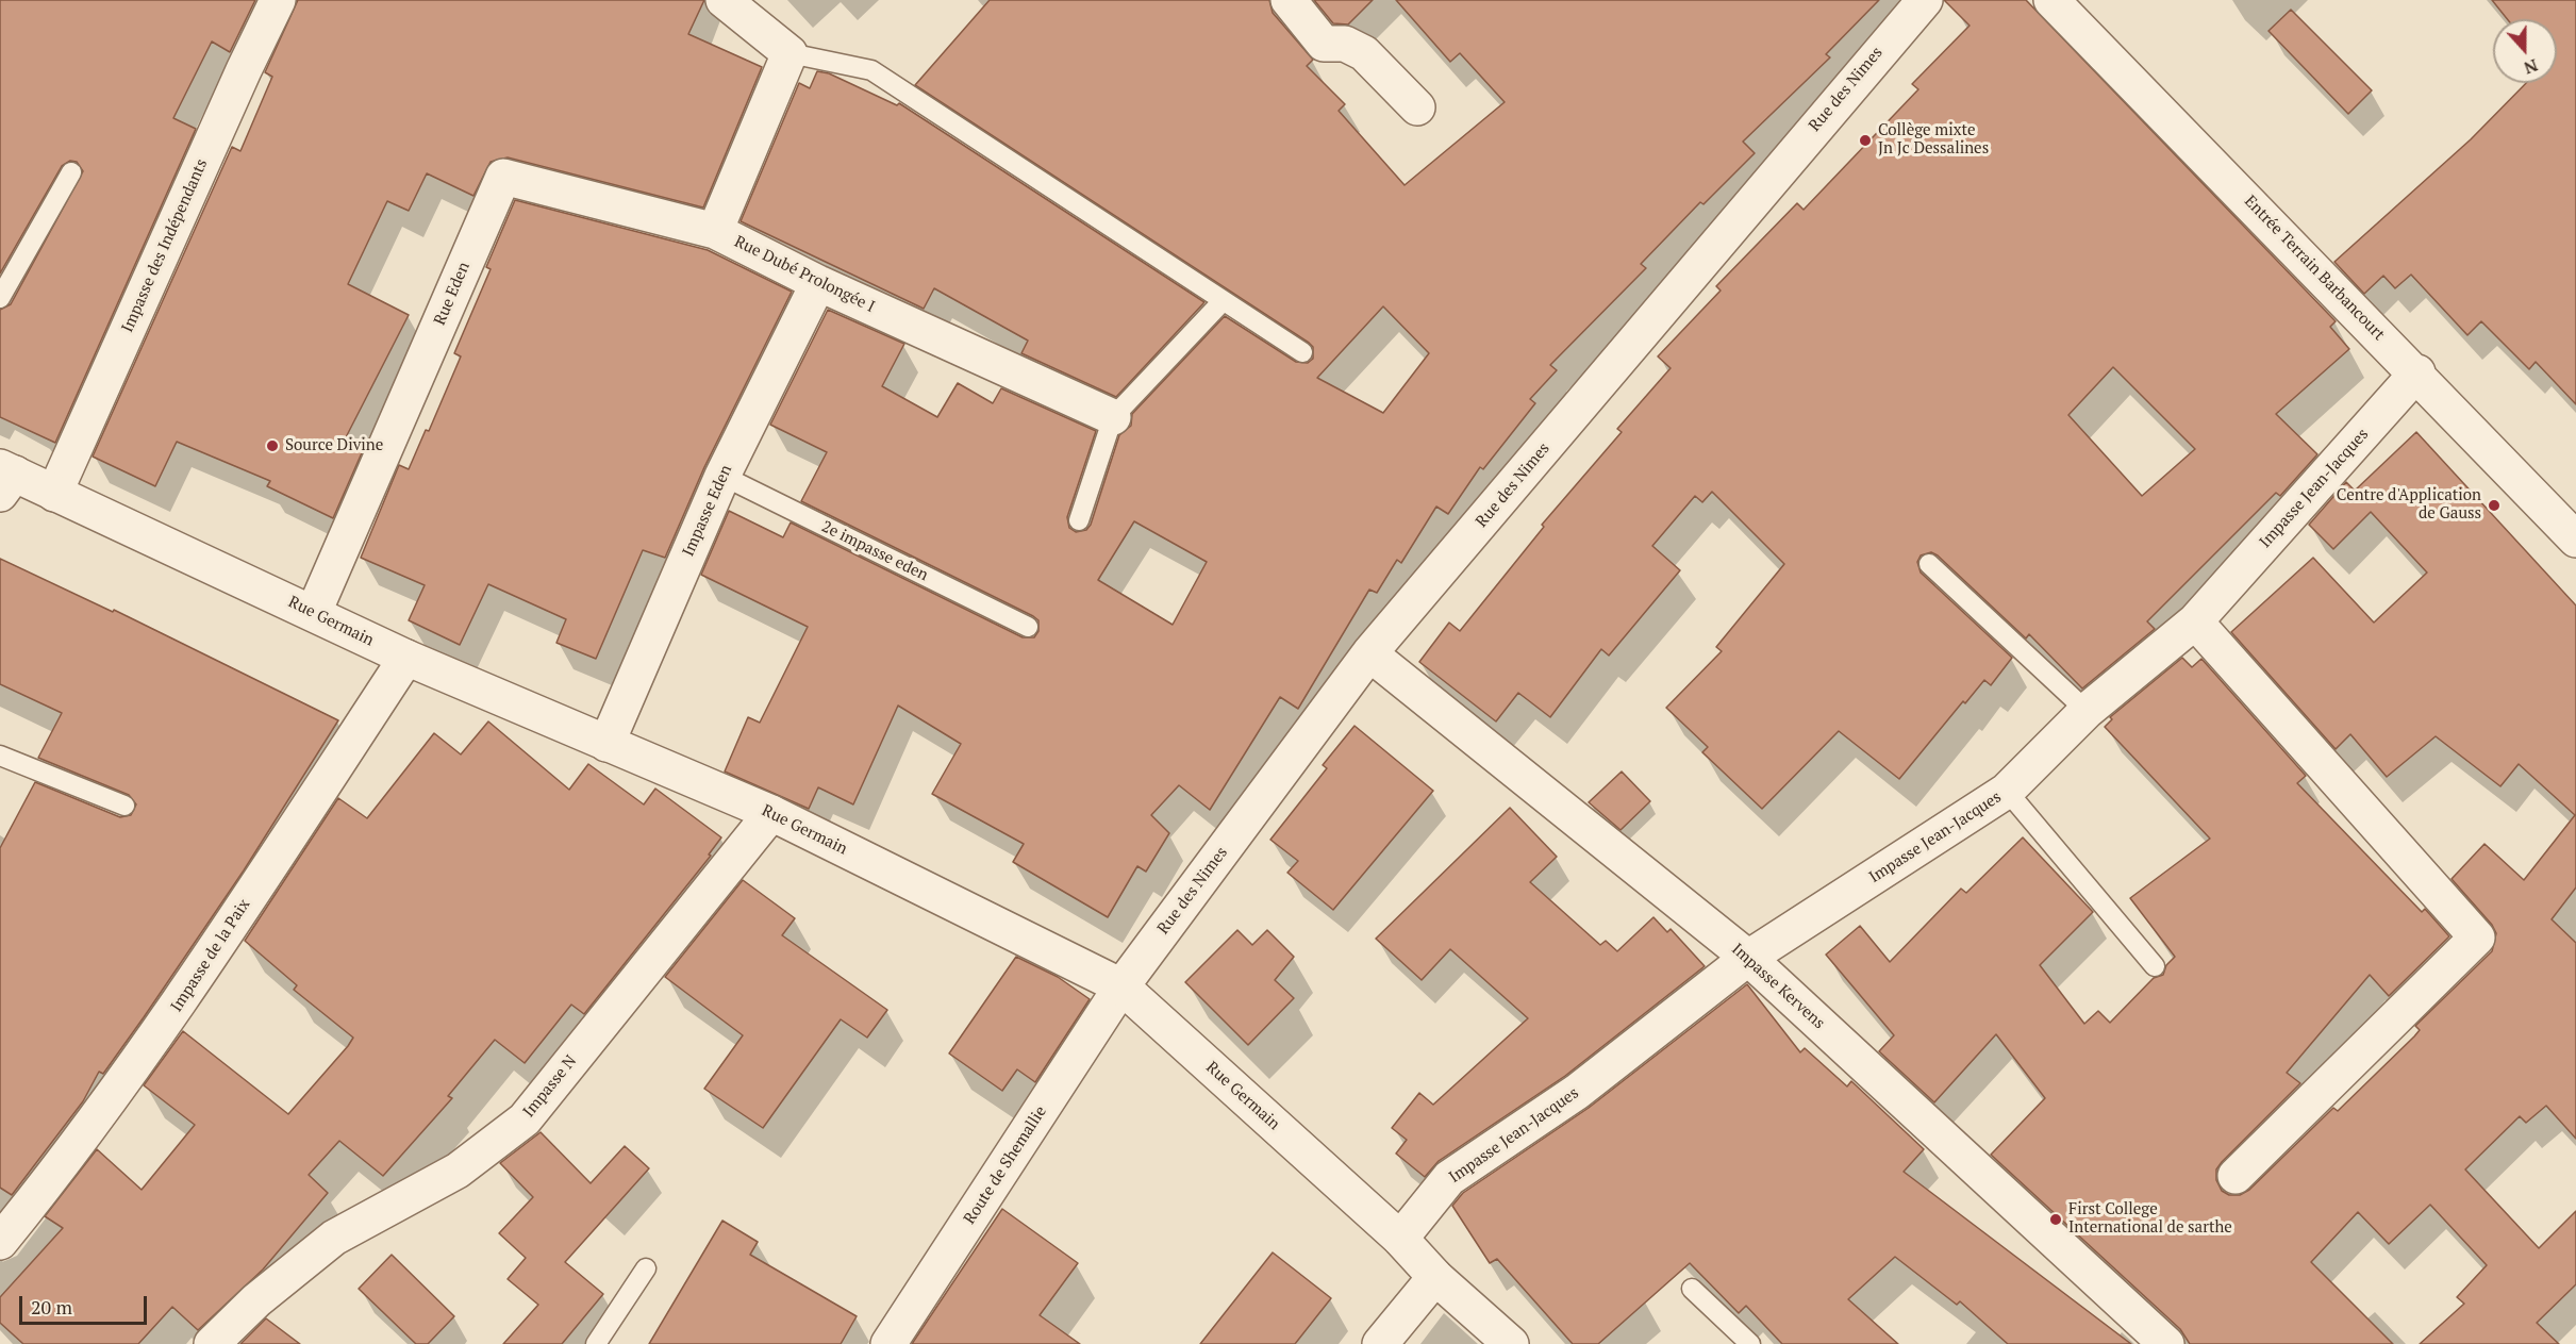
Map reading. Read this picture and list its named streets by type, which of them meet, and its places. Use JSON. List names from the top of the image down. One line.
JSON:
{"streets":{"street":["Rue des Nimes","Impasse des Indépendants","Entrée Terrain Barbancourt","Rue Dubé Prolongée I","Rue Eden","Impasse Jean-Jacques","Impasse Eden","Rue Germain","Impasse de la Paix","Impasse Kervens","Impasse N","Route de Shemallie"],"lane":["2e impasse eden"]},"crossings":[["Rue des Nimes","Rue Germain"],["Rue des Nimes","Impasse Kervens"],["Rue des Nimes","Route de Shemallie"],["Impasse des Indépendants","Rue Germain"],["Entrée Terrain Barbancourt","Impasse Jean-Jacques"],["Rue Dubé Prolongée I","Rue Eden"],["Rue Dubé Prolongée I","Impasse Eden"],["Rue Eden","Rue Germain"],["Impasse Jean-Jacques","Rue Germain"],["Impasse Jean-Jacques","Impasse Kervens"],["Impasse Eden","2e impasse eden"],["Impasse Eden","Rue Germain"],["Rue Germain","Impasse de la Paix"],["Rue Germain","Impasse N"],["Rue Germain","Route de Shemallie"]],"places":["Collège mixte Jn Jc Dessalines","Source Divine","Centre d'Application de Gauss","First College International de sarthe"],"scale_bar":"20 m","north":"bottom"}
